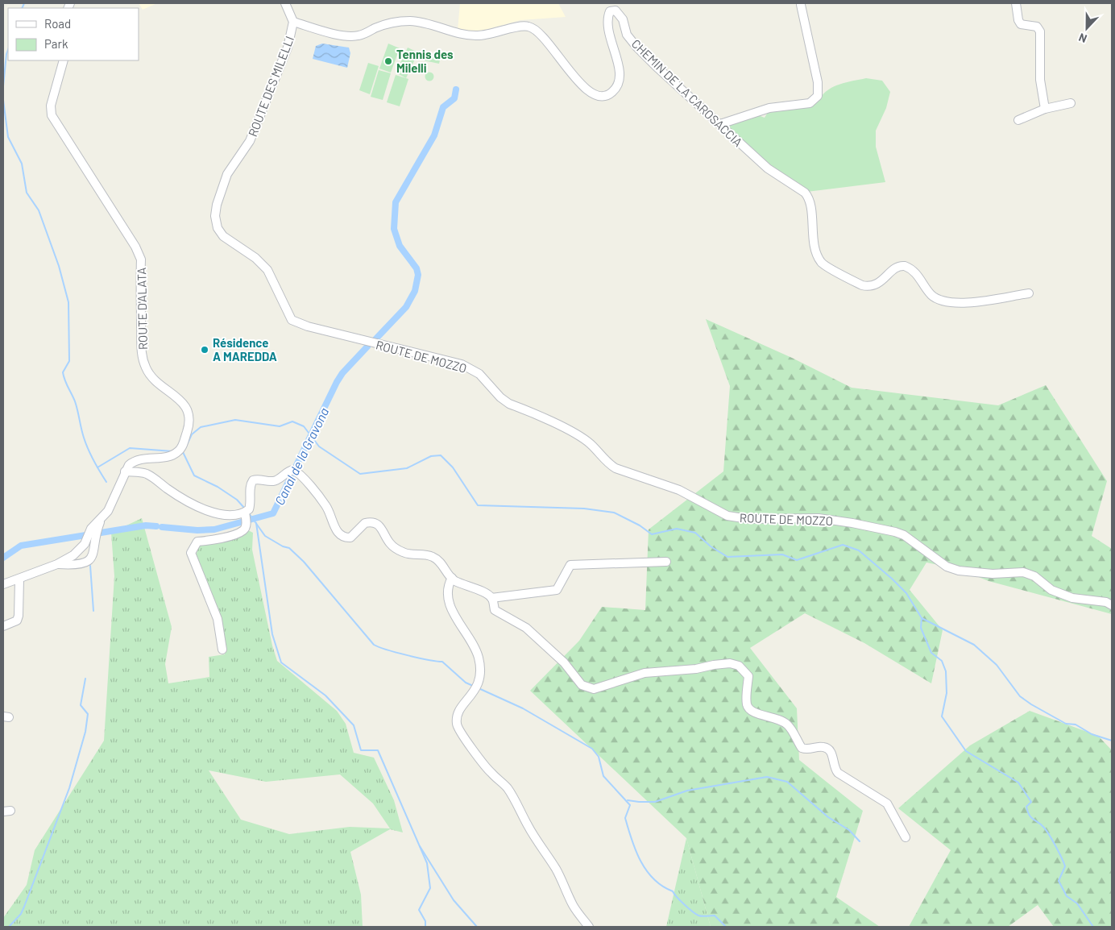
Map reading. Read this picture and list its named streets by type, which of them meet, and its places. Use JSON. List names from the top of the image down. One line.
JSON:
{"streets":{"street":["ROUTE DES MILELLI","CHEMIN DE LA CAROSACCIA","ROUTE D'ALATA","ROUTE DE MOZZO"]},"crossings":[["ROUTE DES MILELLI","CHEMIN DE LA CAROSACCIA"],["ROUTE DES MILELLI","ROUTE DE MOZZO"]],"water":["Canal de la Gravona"],"places":["Tennis des Milelli","Résidence A MAREDDA"],"legend":["Road","Park"],"north":"bottom"}
